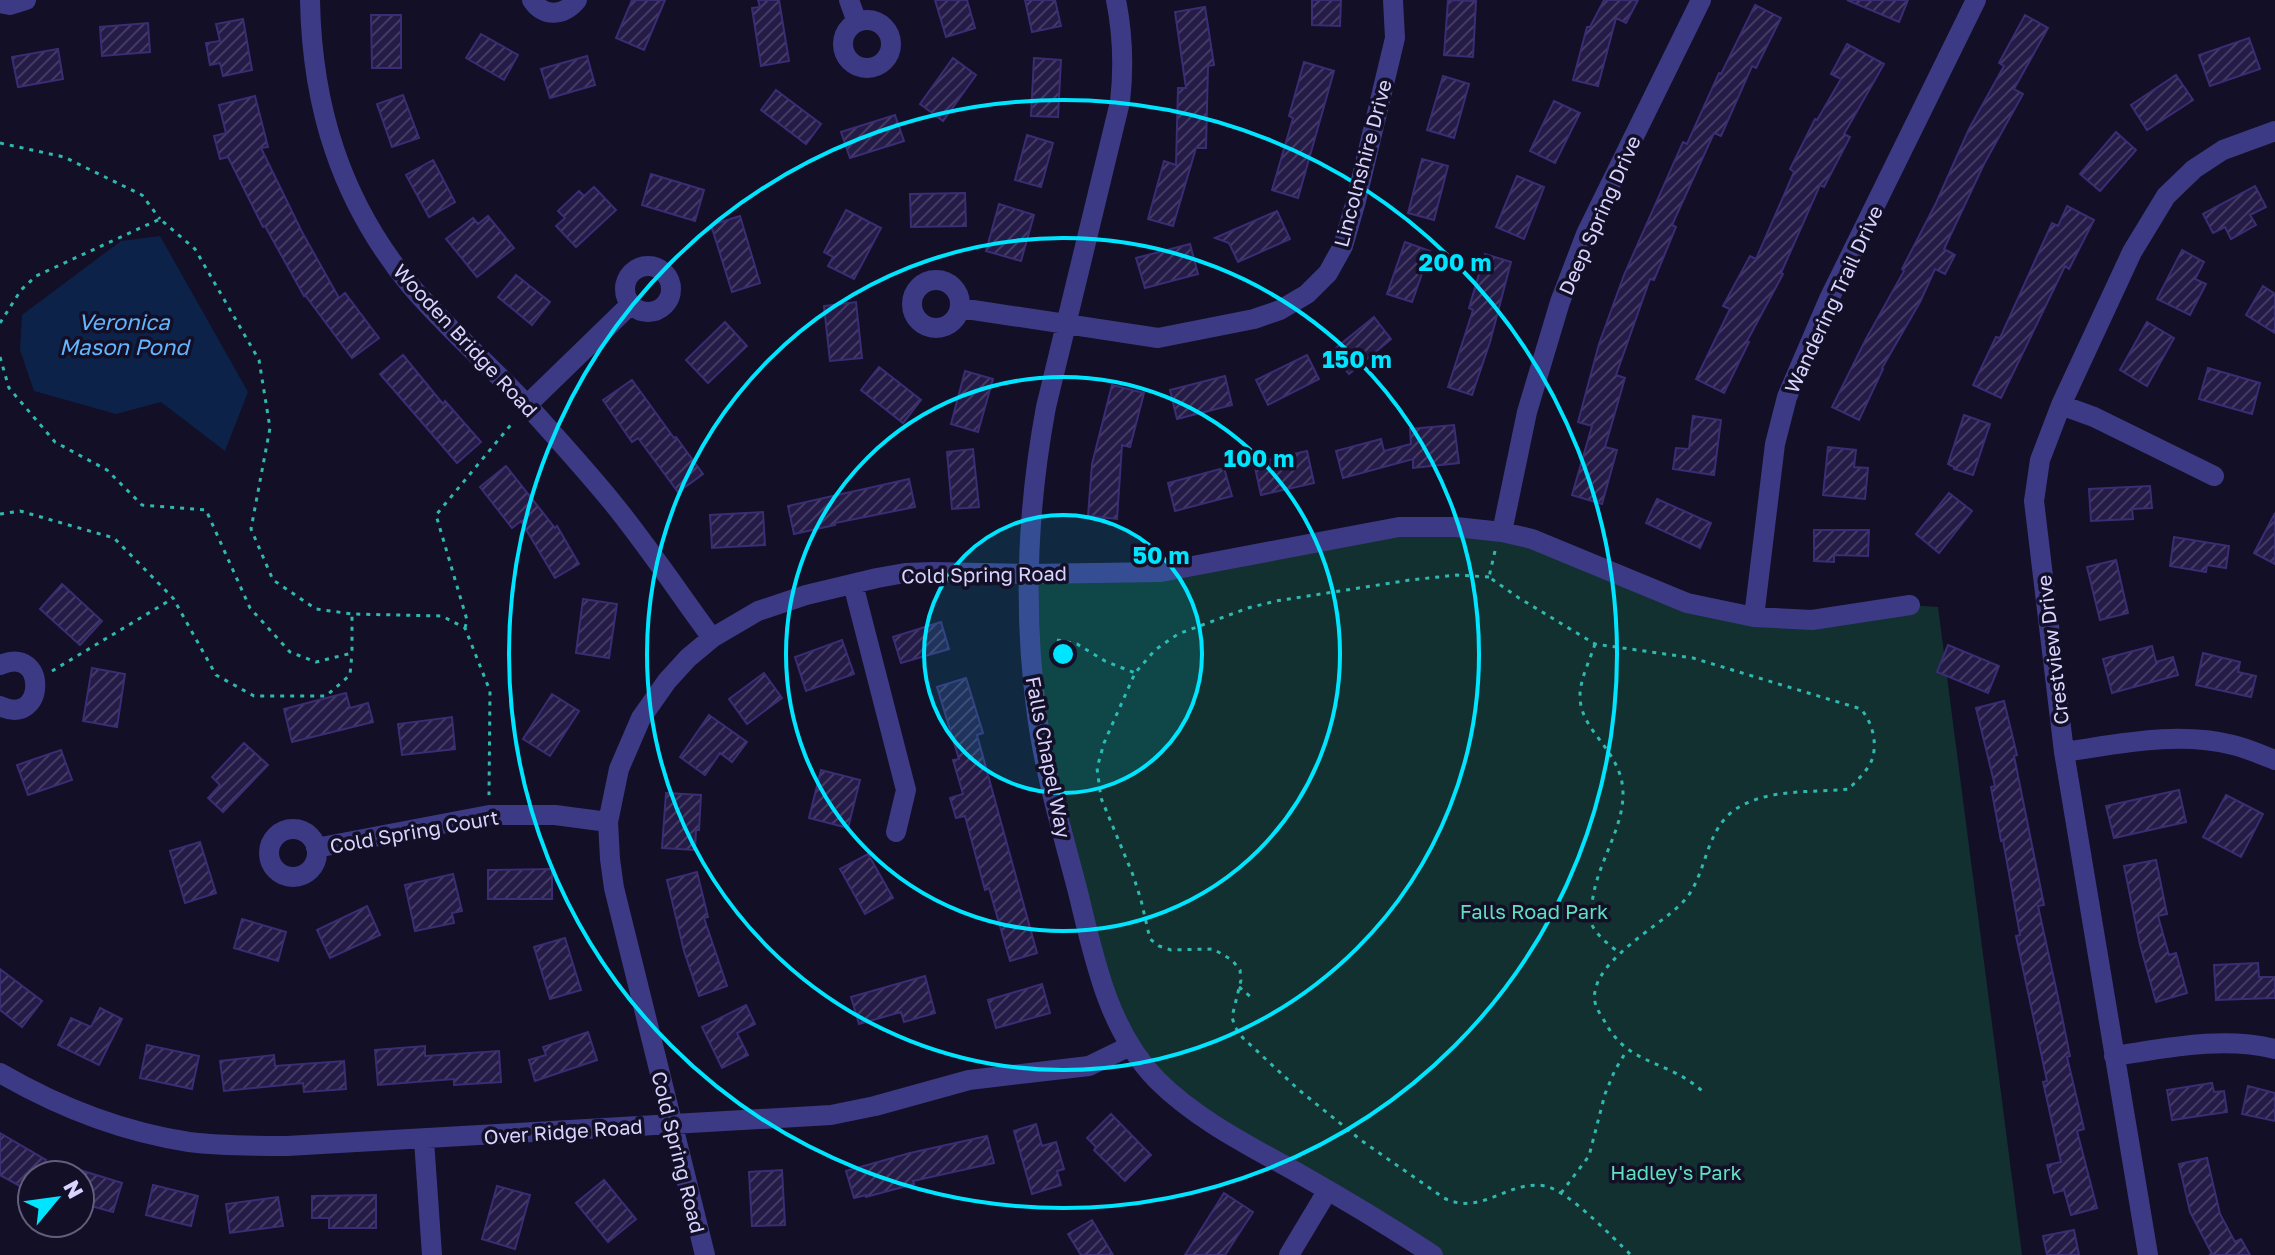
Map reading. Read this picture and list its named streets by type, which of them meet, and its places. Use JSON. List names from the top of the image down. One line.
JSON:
{"streets":{"street":["Lincolnshire Drive","Deep Spring Drive","Wandering Trail Drive","Wooden Bridge Road","Cold Spring Road","Crestview Drive","Falls Chapel Way","Cold Spring Court","Over Ridge Road"]},"crossings":[["Lincolnshire Drive","Falls Chapel Way"],["Deep Spring Drive","Cold Spring Road"],["Wandering Trail Drive","Cold Spring Road"],["Wooden Bridge Road","Cold Spring Road"],["Cold Spring Road","Falls Chapel Way"],["Cold Spring Road","Cold Spring Court"],["Cold Spring Road","Over Ridge Road"],["Falls Chapel Way","Over Ridge Road"]],"water":["Veronica Mason Pond"],"parks":["Falls Road Park","Hadley's Park"],"north":"top right","rings":["200 m","150 m","100 m","50 m"]}
